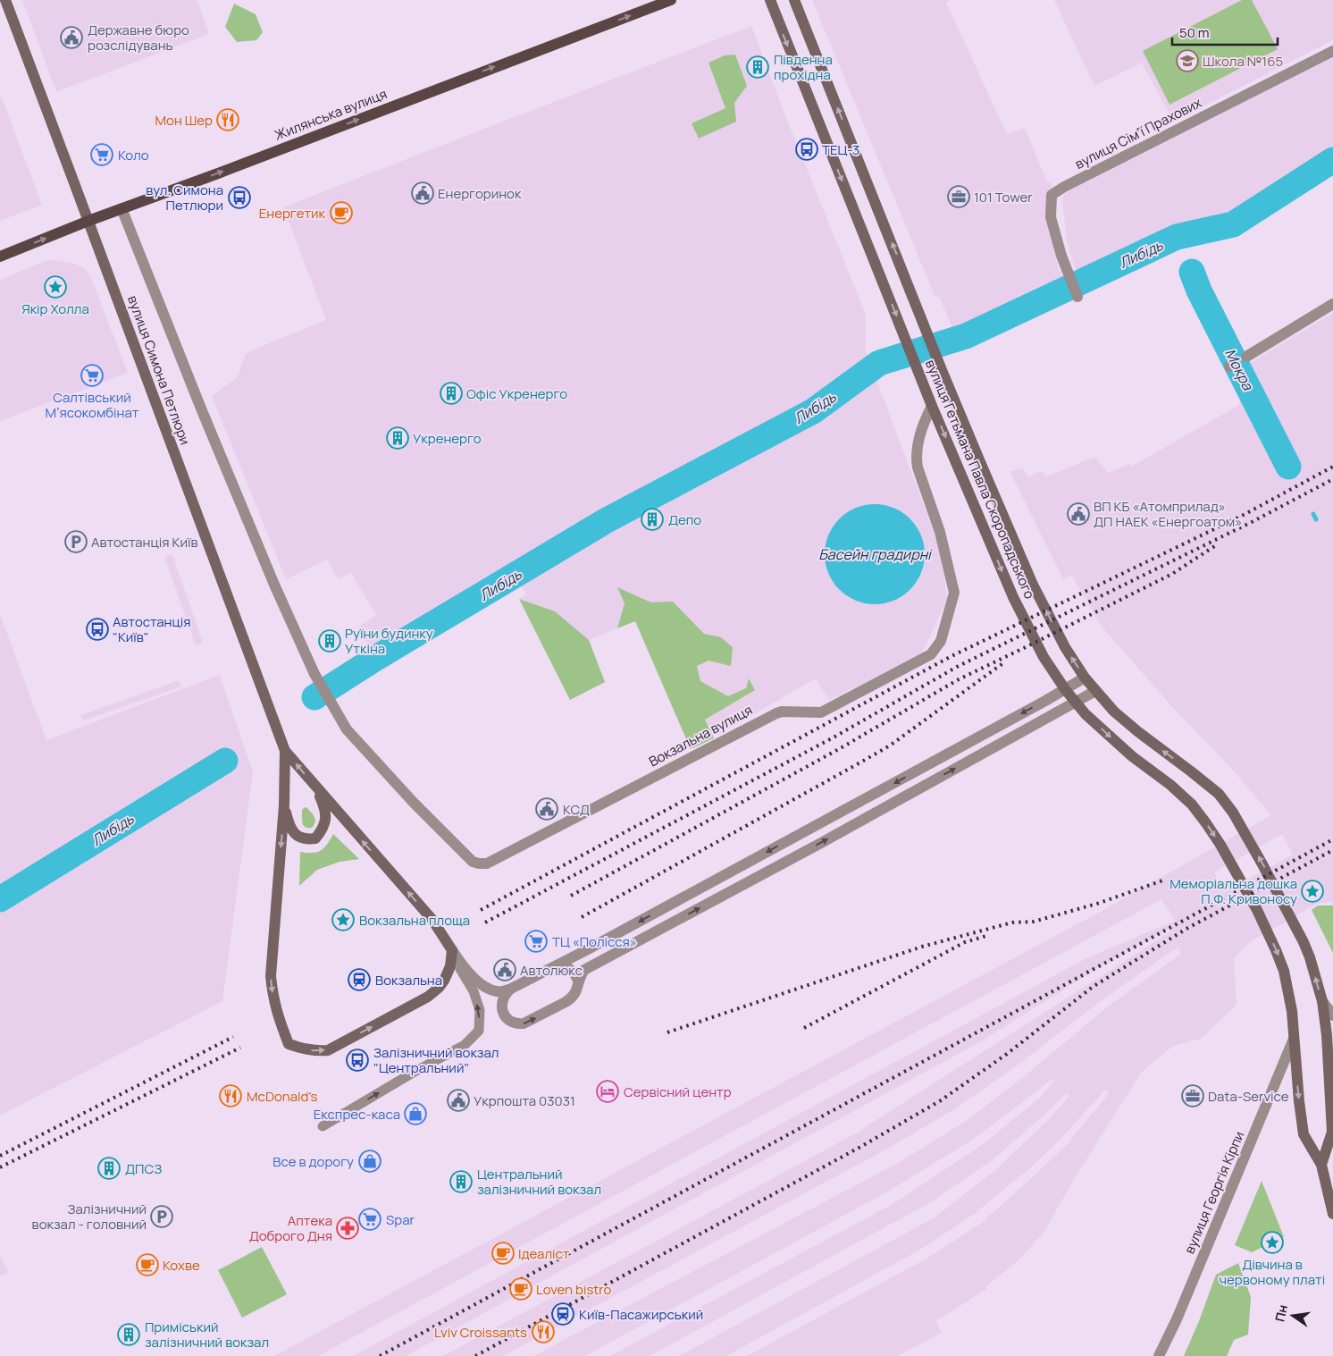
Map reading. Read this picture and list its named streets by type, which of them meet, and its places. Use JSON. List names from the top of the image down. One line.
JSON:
{"streets":{"main road":["Жилянська вулиця","вулиця Симона Петлюри","вулиця Гетьмана Павла Скоропадського"],"street":["вулиця Сімʼї Прахових","Вокзальна вулиця","вулиця Георгія Кірпи"]},"crossings":[["Жилянська вулиця","вулиця Симона Петлюри"],["вулиця Симона Петлюри","Вокзальна вулиця"],["вулиця Гетьмана Павла Скоропадського","Вокзальна вулиця"],["вулиця Гетьмана Павла Скоропадського","вулиця Георгія Кірпи"]],"one_way":["Жилянська вулиця"],"water":["Либідь","Мокра","Басейн градирні"],"places":{"public building":["Державне бюро розслідувань","Енергоринок","ВП КБ «Атомприлад» ДП НАЕК «Енергоатом»","КСД","Автолюкс","Укрпошта 03031"],"school or university":["Школа №165"],"building":["Південна прохідна","Офіс Укренерго","Укренерго","Депо","Руїни будинку Уткіна","ДПСЗ","Центральний залізничний вокзал","Приміський залізничний вокзал"],"restaurant":["Мон Шер","McDonald's","Lviv Croissants"],"bus stop":["ТЕЦ-3","вул. Симона Петлюри","Автостанція \"Київ\"","Залізничний вокзал \"Центральний\""],"supermarket":["Коло","Салтівський Мʼясокомбінат","ТЦ «Полісся»","Spar"],"office":["101 Tower","Data-Service"],"cafe":["Енергетик","Ідеаліст","Кохве","Loven bistro"],"place":["Якір Холла","Меморіальна дошка П.Ф. Кривоносу","Вокзальна площа","Дівчина в червоному платі"],"parking":["Автостанція Київ","Залізничний вокзал - головний"],"station":["Вокзальна","Київ-Пасажирський"],"hotel":["Сервісний центр"],"shop":["Експрес-каса","Все в дорогу"],"pharmacy":["Аптека Доброго Дня"]},"scale_bar":"50 m","north":"left"}
